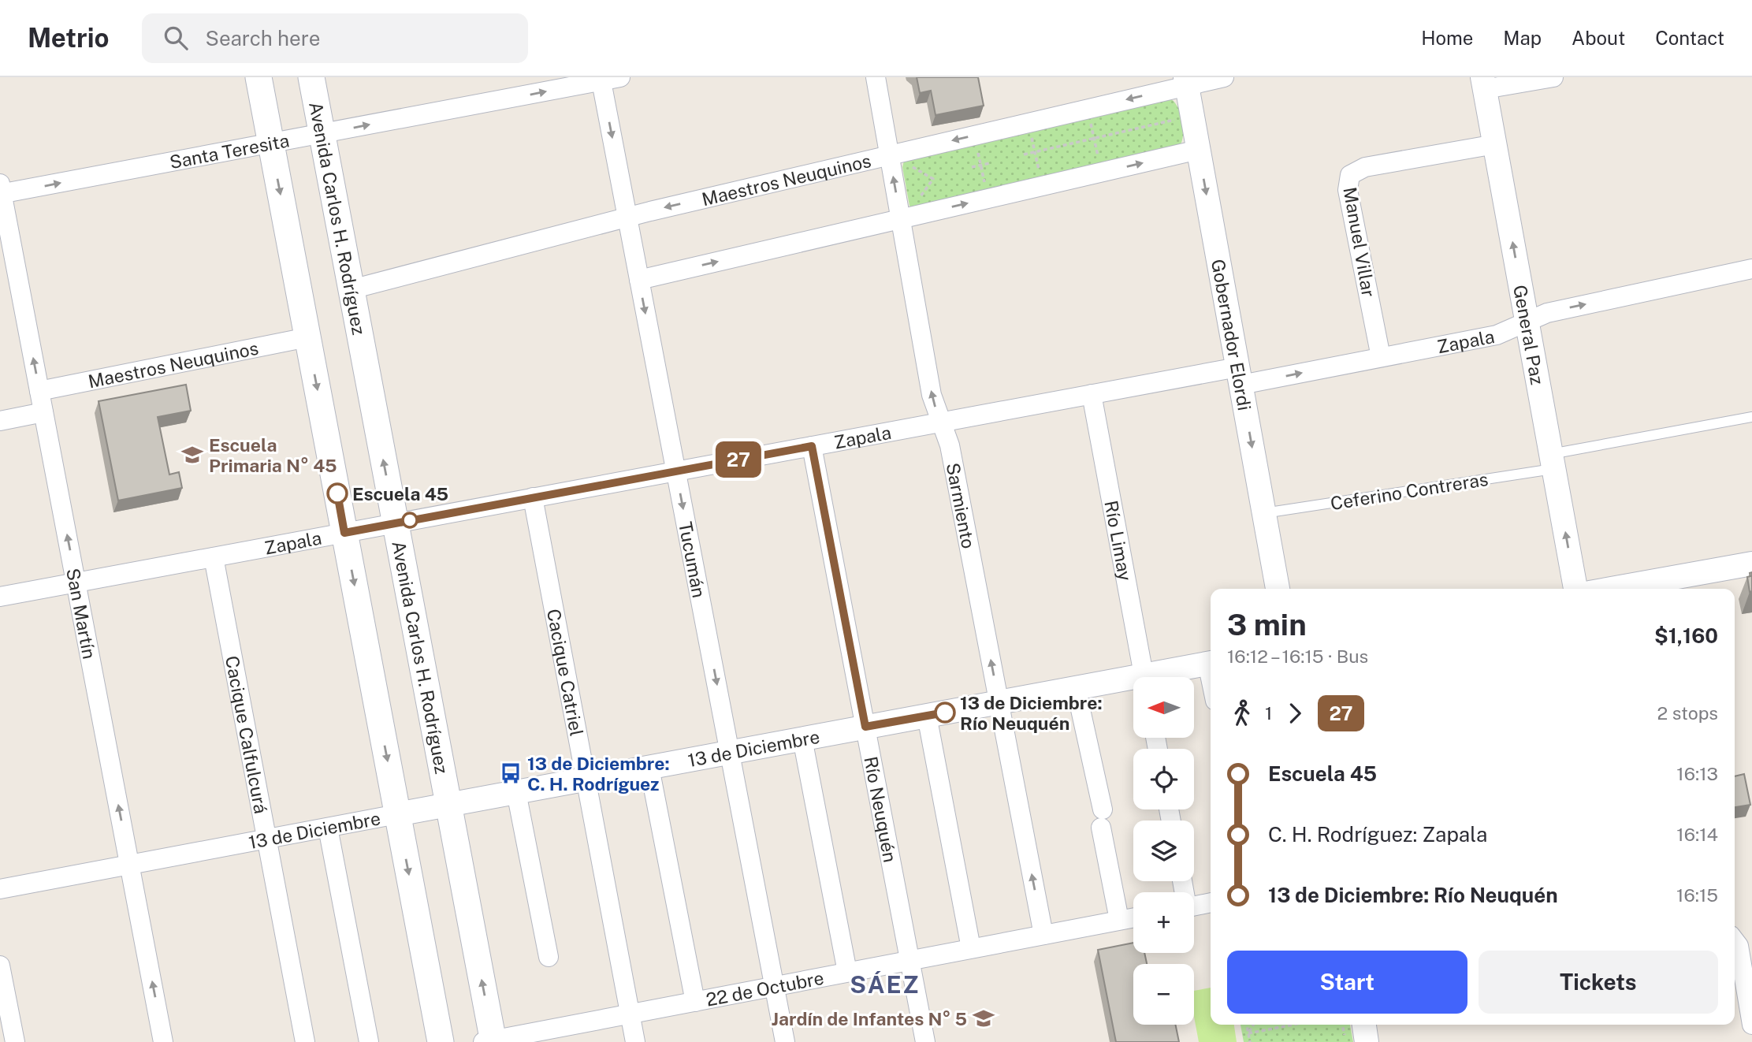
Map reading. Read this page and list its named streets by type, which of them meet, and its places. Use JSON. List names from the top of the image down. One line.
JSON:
{"streets":{"main road":["Avenida Carlos H. Rodríguez"],"street":["Santa Teresita","Maestros Neuquinos","Manuel Villar","Gobernador Elordi","General Paz","Zapala","Sarmiento","Río Limay","Tucumán","San Martín","Cacique Catriel","Cacique Calfulcurá","13 de Diciembre","Río Neuquén","22 de Octubre"],"lane":["Ceferino Contreras"]},"crossings":[["Santa Teresita","Avenida Carlos H. Rodríguez"],["Santa Teresita","Tucumán"],["Santa Teresita","San Martín"],["Maestros Neuquinos","Avenida Carlos H. Rodríguez"],["Maestros Neuquinos","Gobernador Elordi"],["Maestros Neuquinos","Sarmiento"],["Maestros Neuquinos","Tucumán"],["Maestros Neuquinos","San Martín"],["Avenida Carlos H. Rodríguez","Zapala"],["Avenida Carlos H. Rodríguez","13 de Diciembre"],["Avenida Carlos H. Rodríguez","22 de Octubre"],["Manuel Villar","General Paz"],["Manuel Villar","Zapala"],["Gobernador Elordi","Zapala"],["Gobernador Elordi","Ceferino Contreras"],["General Paz","Zapala"],["General Paz","Ceferino Contreras"],["Zapala","Sarmiento"],["Zapala","Río Limay"],["Zapala","Tucumán"],["Zapala","San Martín"],["Zapala","Cacique Catriel"],["Zapala","Cacique Calfulcurá"],["Zapala","Río Neuquén"],["Sarmiento","13 de Diciembre"],["Sarmiento","22 de Octubre"],["Tucumán","13 de Diciembre"],["Tucumán","22 de Octubre"],["San Martín","13 de Diciembre"],["Cacique Catriel","13 de Diciembre"],["Cacique Catriel","22 de Octubre"],["Cacique Calfulcurá","13 de Diciembre"],["13 de Diciembre","Río Neuquén"],["Río Neuquén","22 de Octubre"]],"one_way":["Santa Teresita","Gobernador Elordi","General Paz","Tucumán","San Martín"],"districts":["SÁEZ"],"places":{"school or university":["Escuela Primaria N° 45","Jardín de Infantes N° 5"],"other":["Escuela 45","13 de Diciembre: Río Neuquén"],"bus stop":["13 de Diciembre: C. H. Rodríguez"]},"lines":["bus line 27"],"north":"left","page":{"header":"Metrio","search":"Search here","nav":["Home","Map","About","Contact"],"on_map":"27","heading":["3 min","16:12 – 16:15 · Bus","$1,160"],"map_buttons":["+","−"],"legs":["1","27","2 stops"],"list":[{"name":"Escuela 45","value":"16:13"},{"name":"C. H. Rodríguez: Zapala","value":"16:14"},{"name":"13 de Diciembre: Río Neuquén","value":"16:15"}],"buttons":["Start","Tickets"]}}
